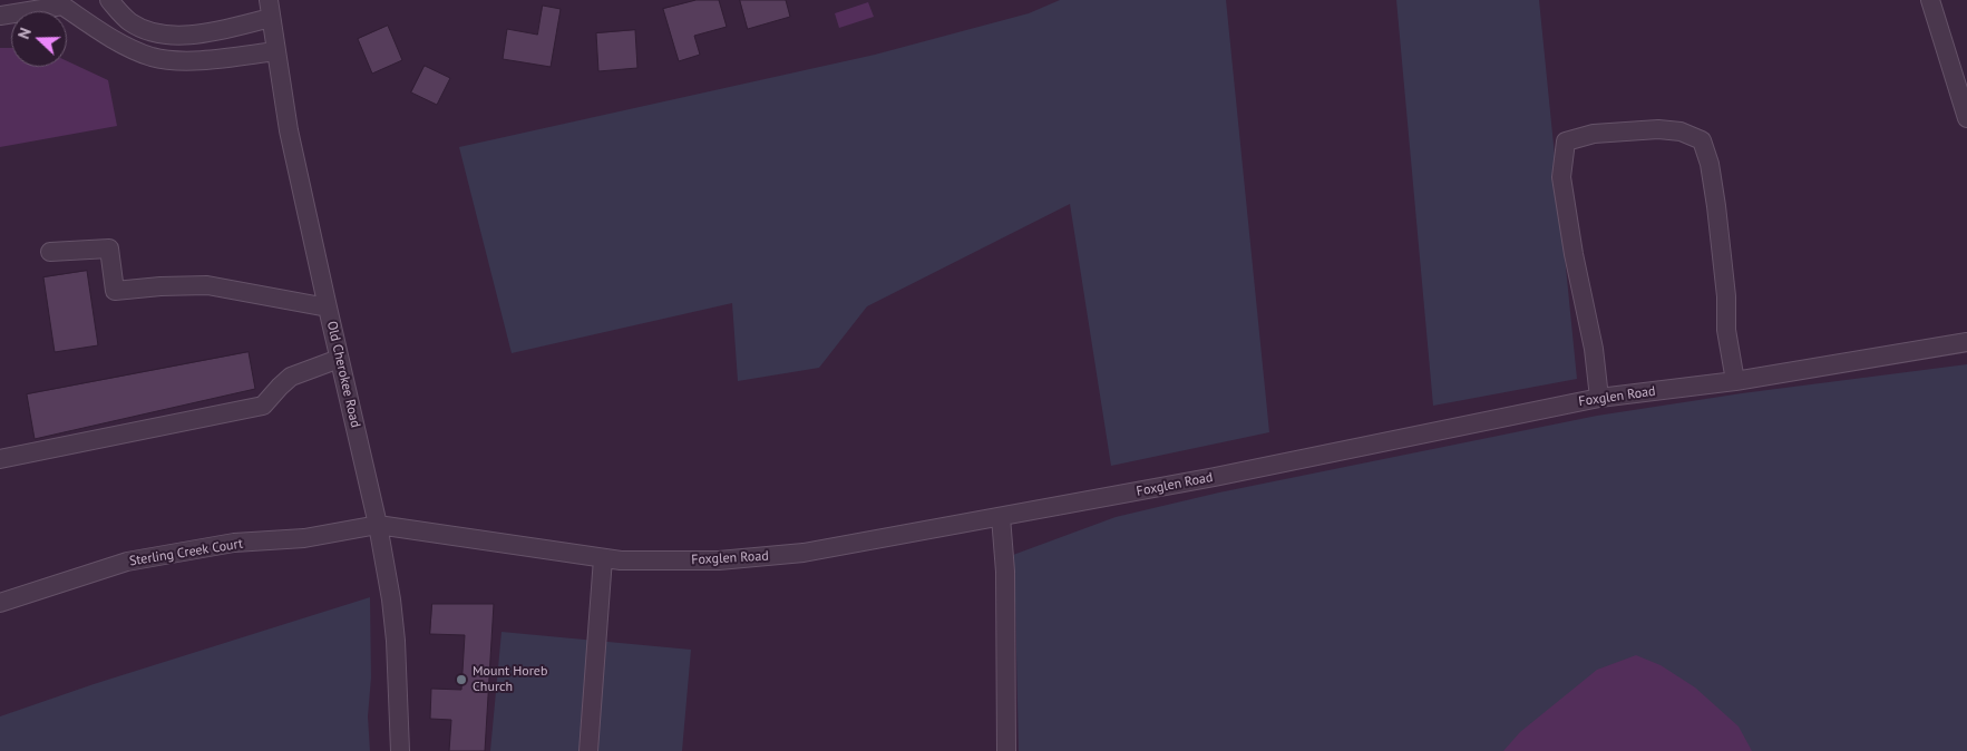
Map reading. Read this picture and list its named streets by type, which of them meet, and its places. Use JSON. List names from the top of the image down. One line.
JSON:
{"streets":{"street":["Old Cherokee Road","Foxglen Road","Sterling Creek Court"]},"crossings":[["Old Cherokee Road","Foxglen Road"],["Old Cherokee Road","Sterling Creek Court"],["Foxglen Road","Sterling Creek Court"]],"places":["Mount Horeb Church"],"north":"left"}
